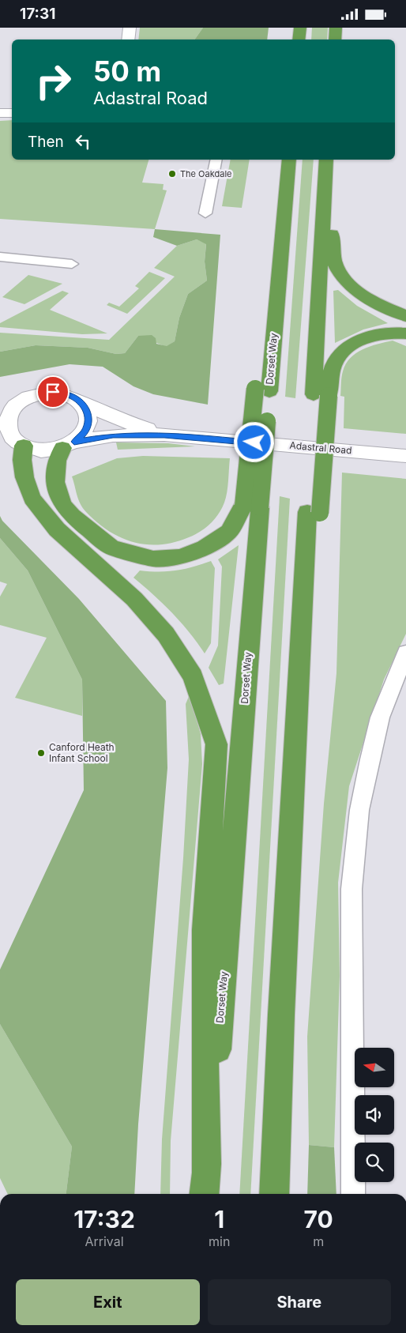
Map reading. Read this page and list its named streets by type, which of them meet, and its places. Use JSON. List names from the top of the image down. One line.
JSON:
{"streets":{"highway":["Dorset Way"],"street":["Adastral Road"]},"places":["The Oakdale","Canford Heath Infant School"],"north":"left","page":{"status":"17:31","turn":["50 m","Adastral Road"],"then":"Then","eta":["17:32","Arrival","1","min","70","m"],"buttons":["Exit","Share"]}}
